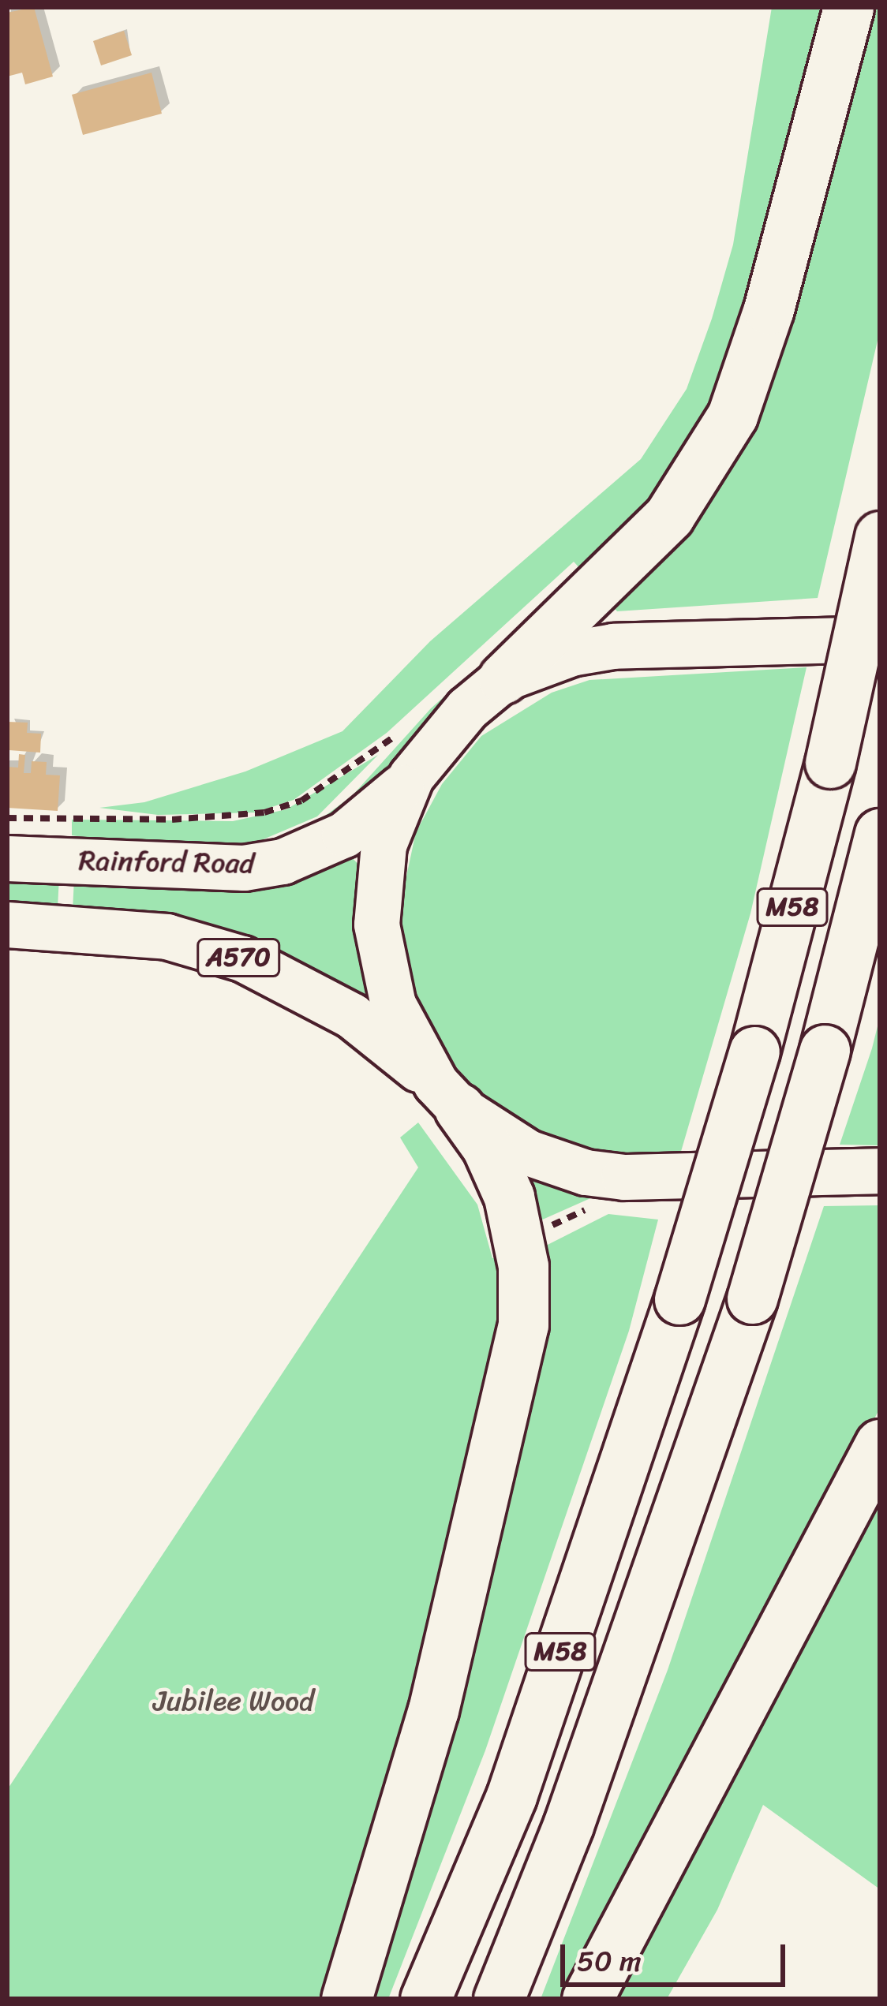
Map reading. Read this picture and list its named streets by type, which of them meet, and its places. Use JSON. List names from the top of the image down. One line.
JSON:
{"streets":{"highway":["Rainford Road","M58","A570"]},"crossings":[["Rainford Road","A570"]],"parks":["Jubilee Wood"],"scale_bar":"50 m"}
